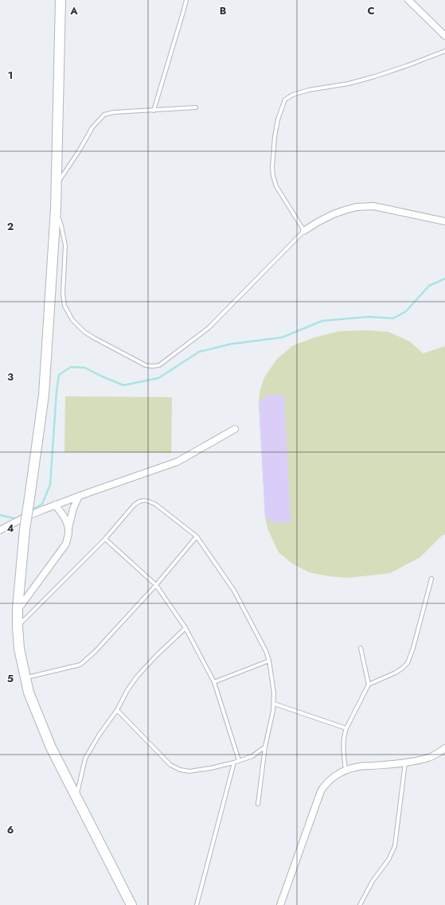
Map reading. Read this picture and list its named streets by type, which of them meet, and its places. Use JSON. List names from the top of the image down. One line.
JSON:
{"grid":{"columns":["A","B","C"],"rows":["1","2","3","4","5","6"]}}
